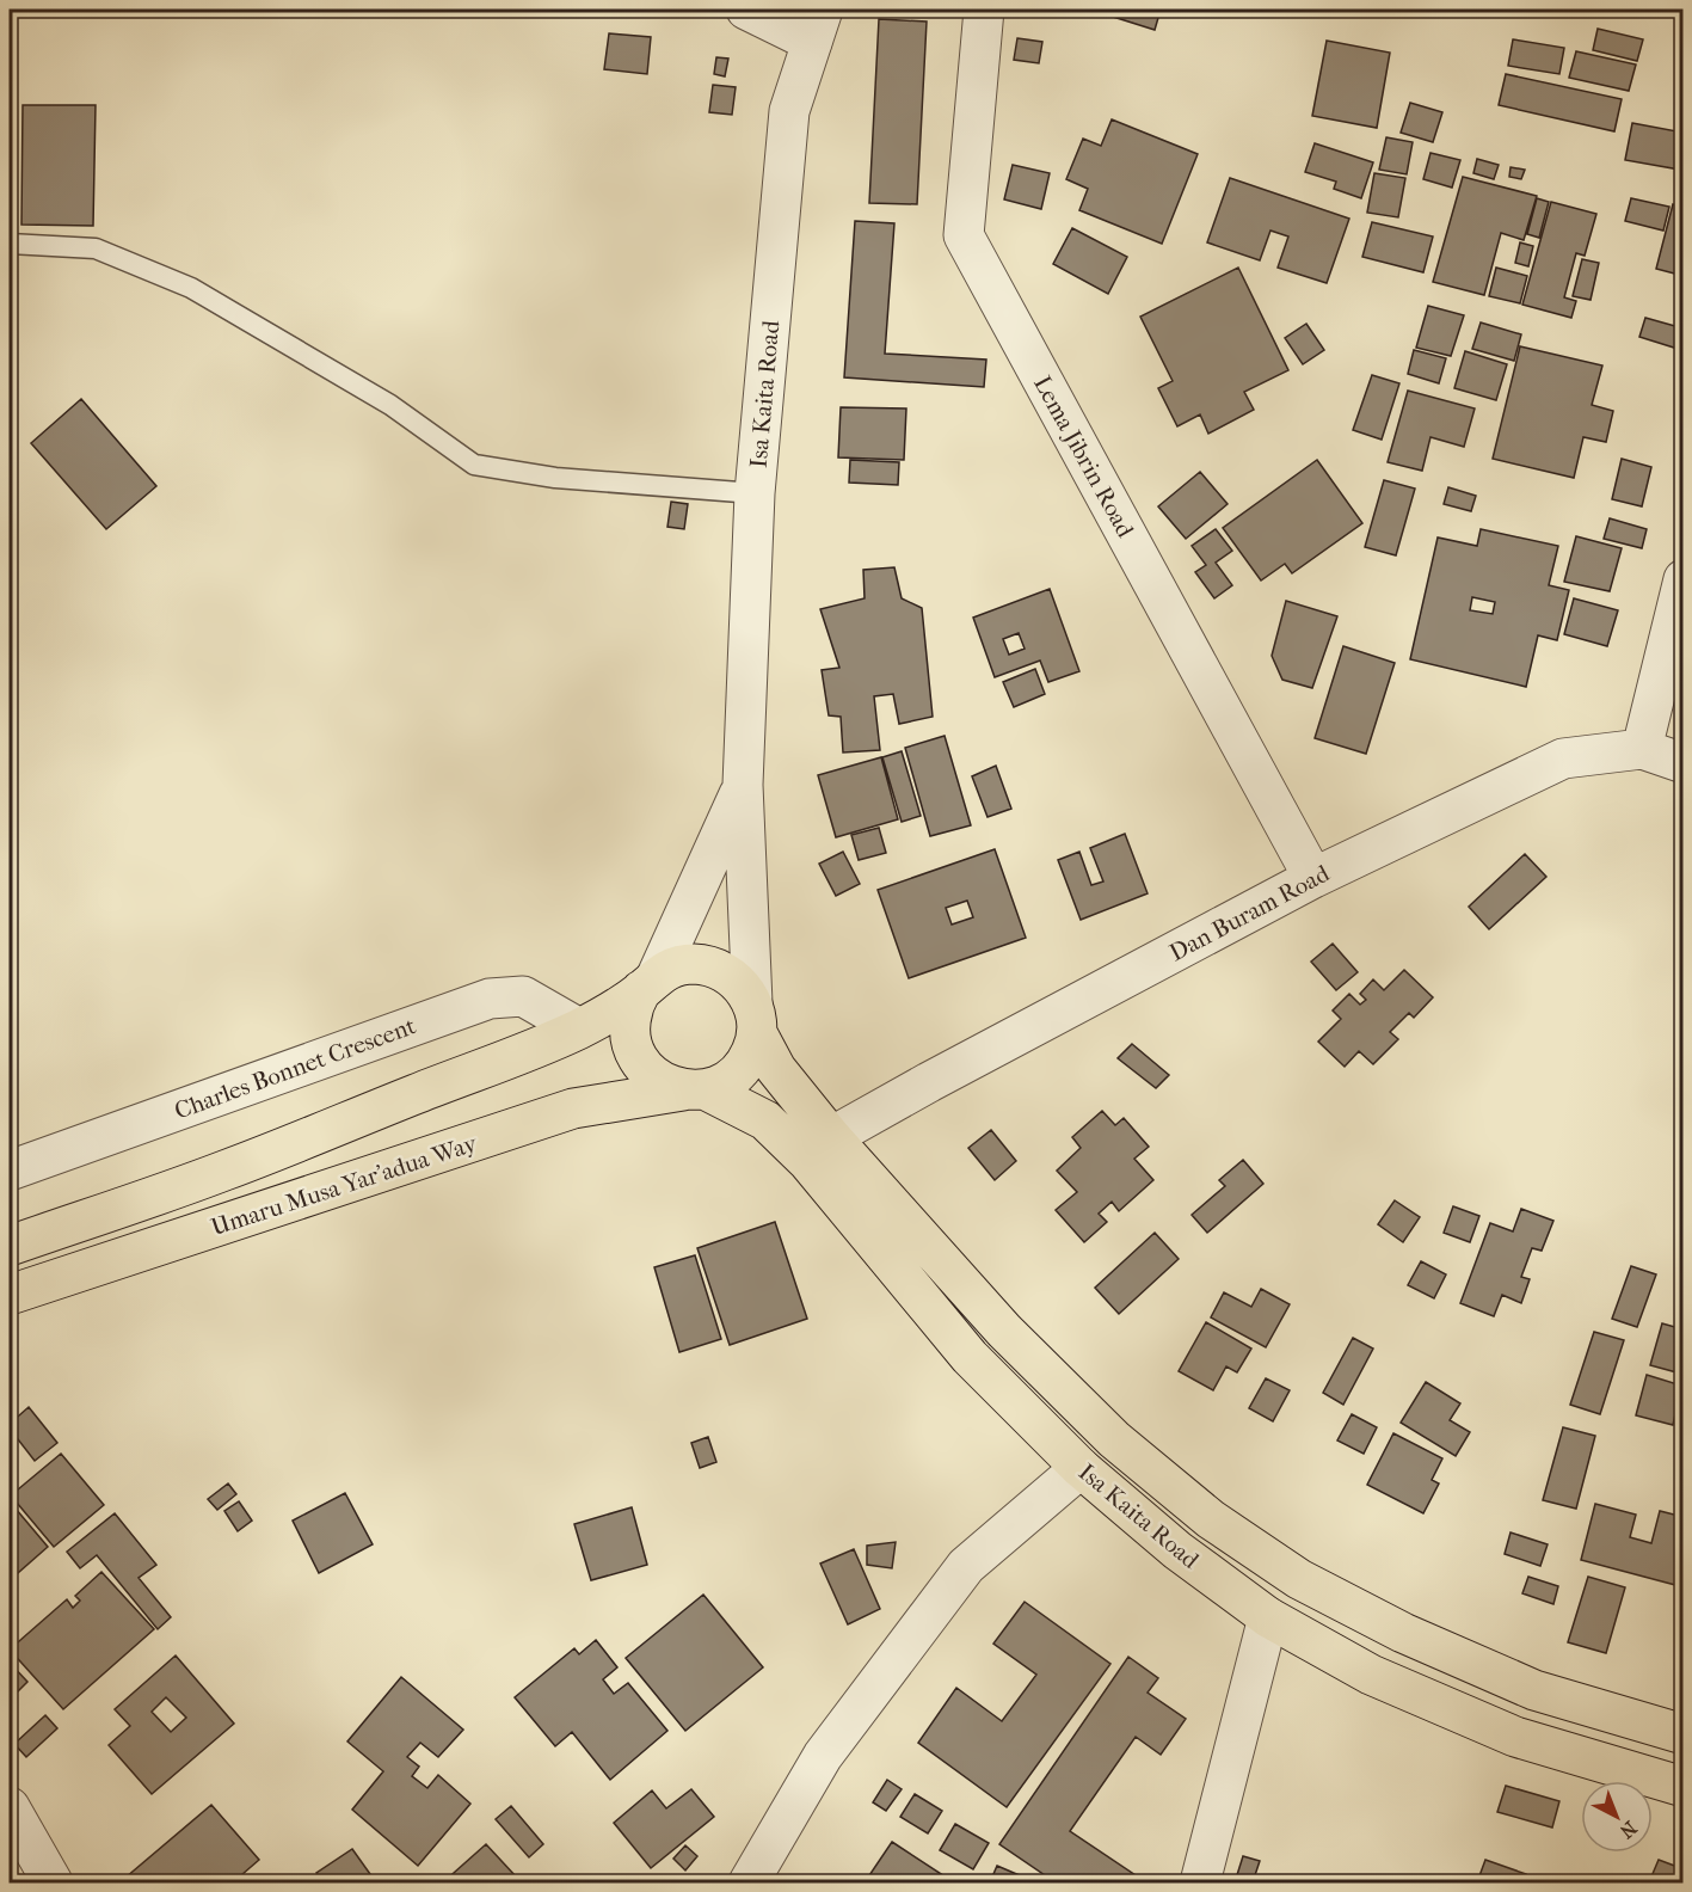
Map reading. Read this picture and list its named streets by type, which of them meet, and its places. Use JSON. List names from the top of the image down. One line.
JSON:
{"streets":{"main road":["Isa Kaita Road","Umaru Musa Yar'adua Way"],"street":["Lema Jibrin Road","Dan Buram Road","Charles Bonnet Crescent"]},"crossings":[["Isa Kaita Road","Dan Buram Road"],["Isa Kaita Road","Umaru Musa Yar'adua Way"],["Lema Jibrin Road","Dan Buram Road"]],"north":"bottom right"}
